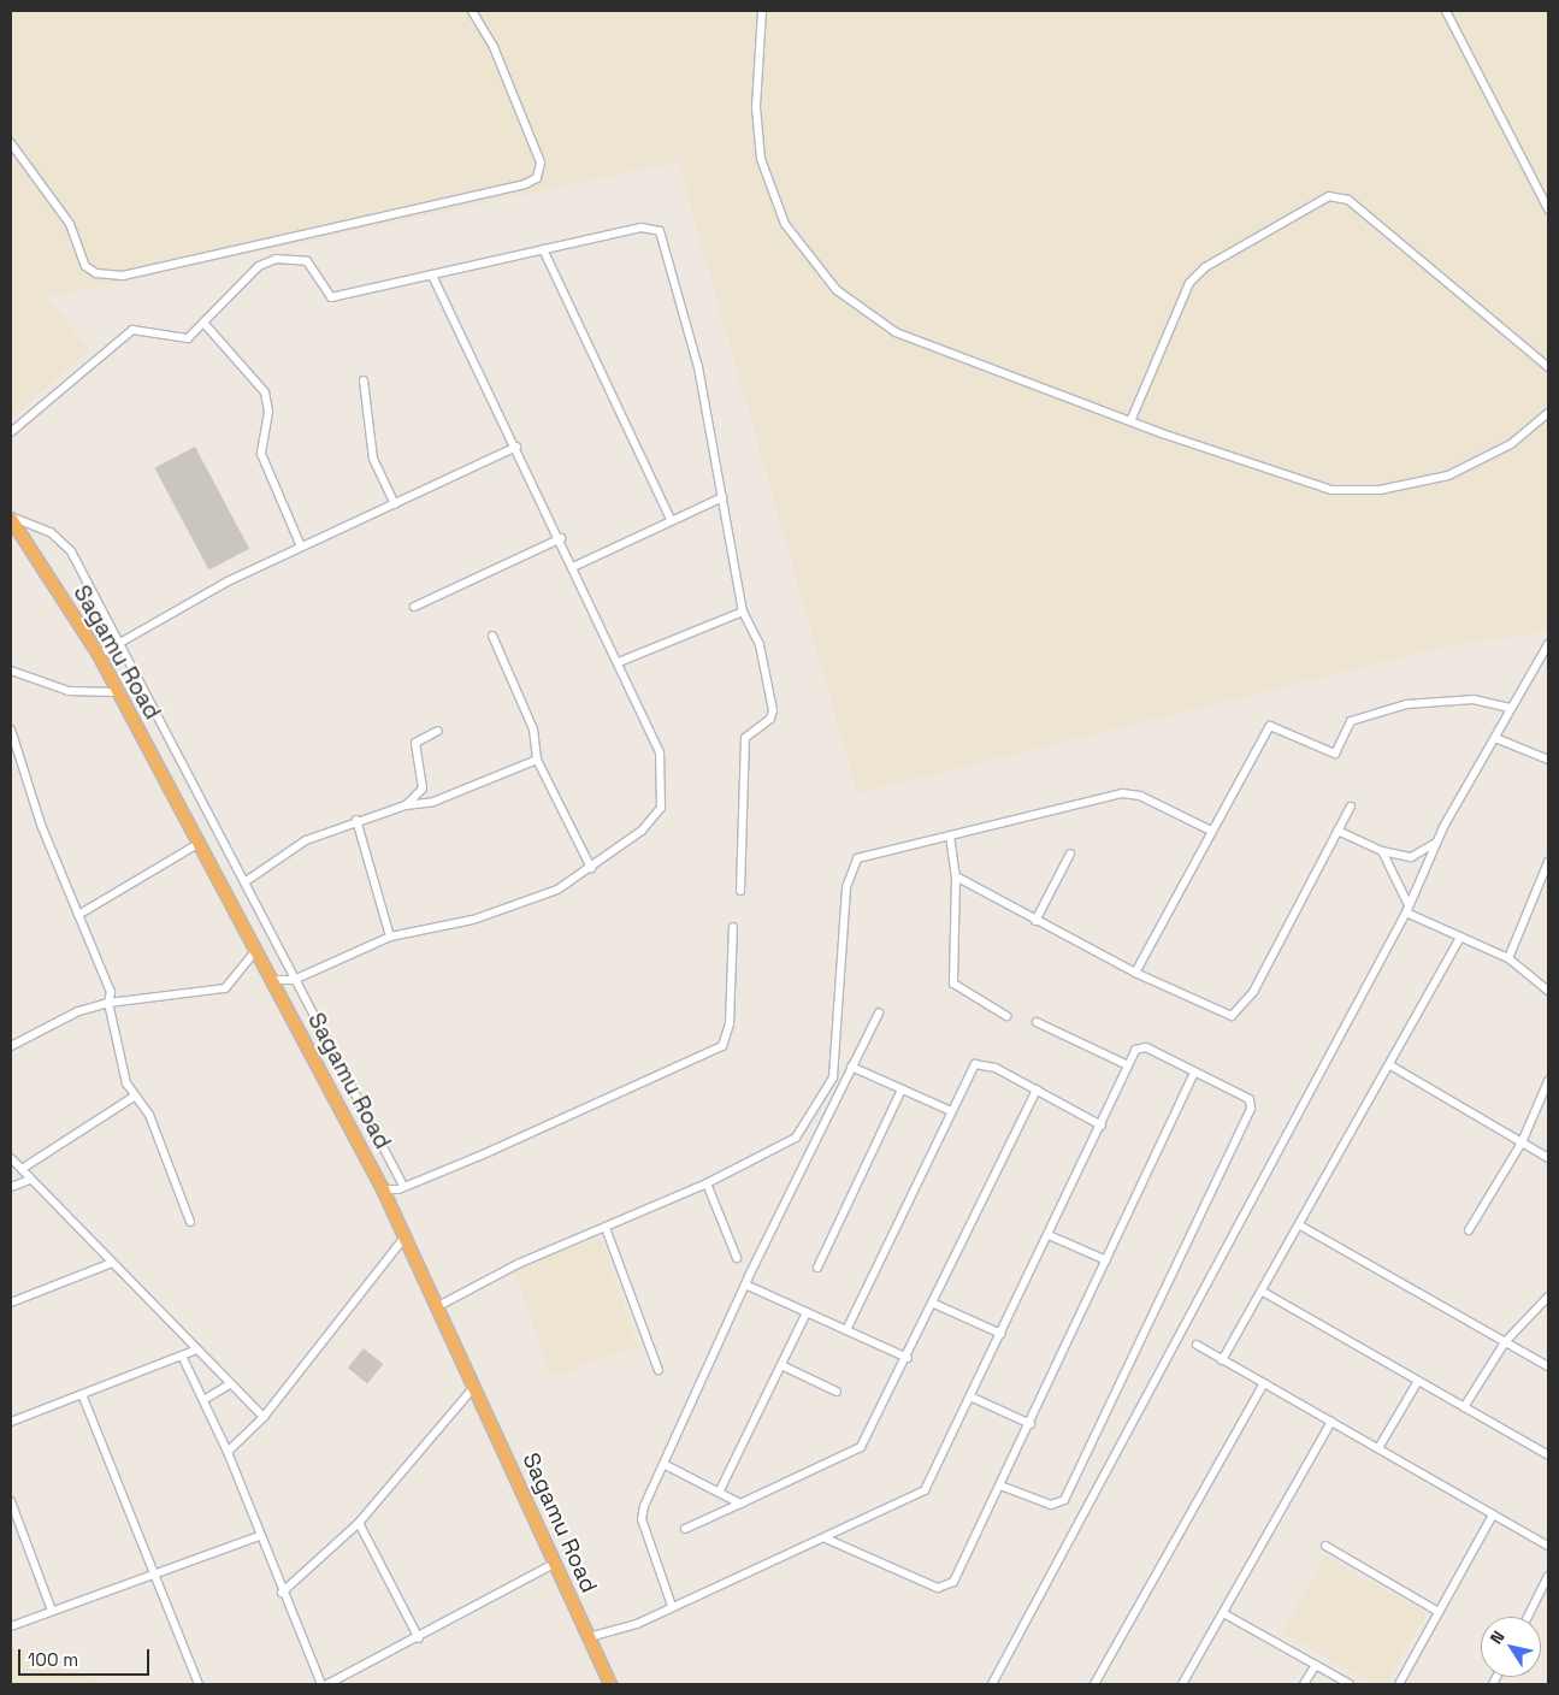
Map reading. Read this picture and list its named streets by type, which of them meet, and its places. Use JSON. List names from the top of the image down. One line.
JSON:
{"streets":{"highway":["Sagamu Road"]},"scale_bar":"100 m","north":"top left"}
